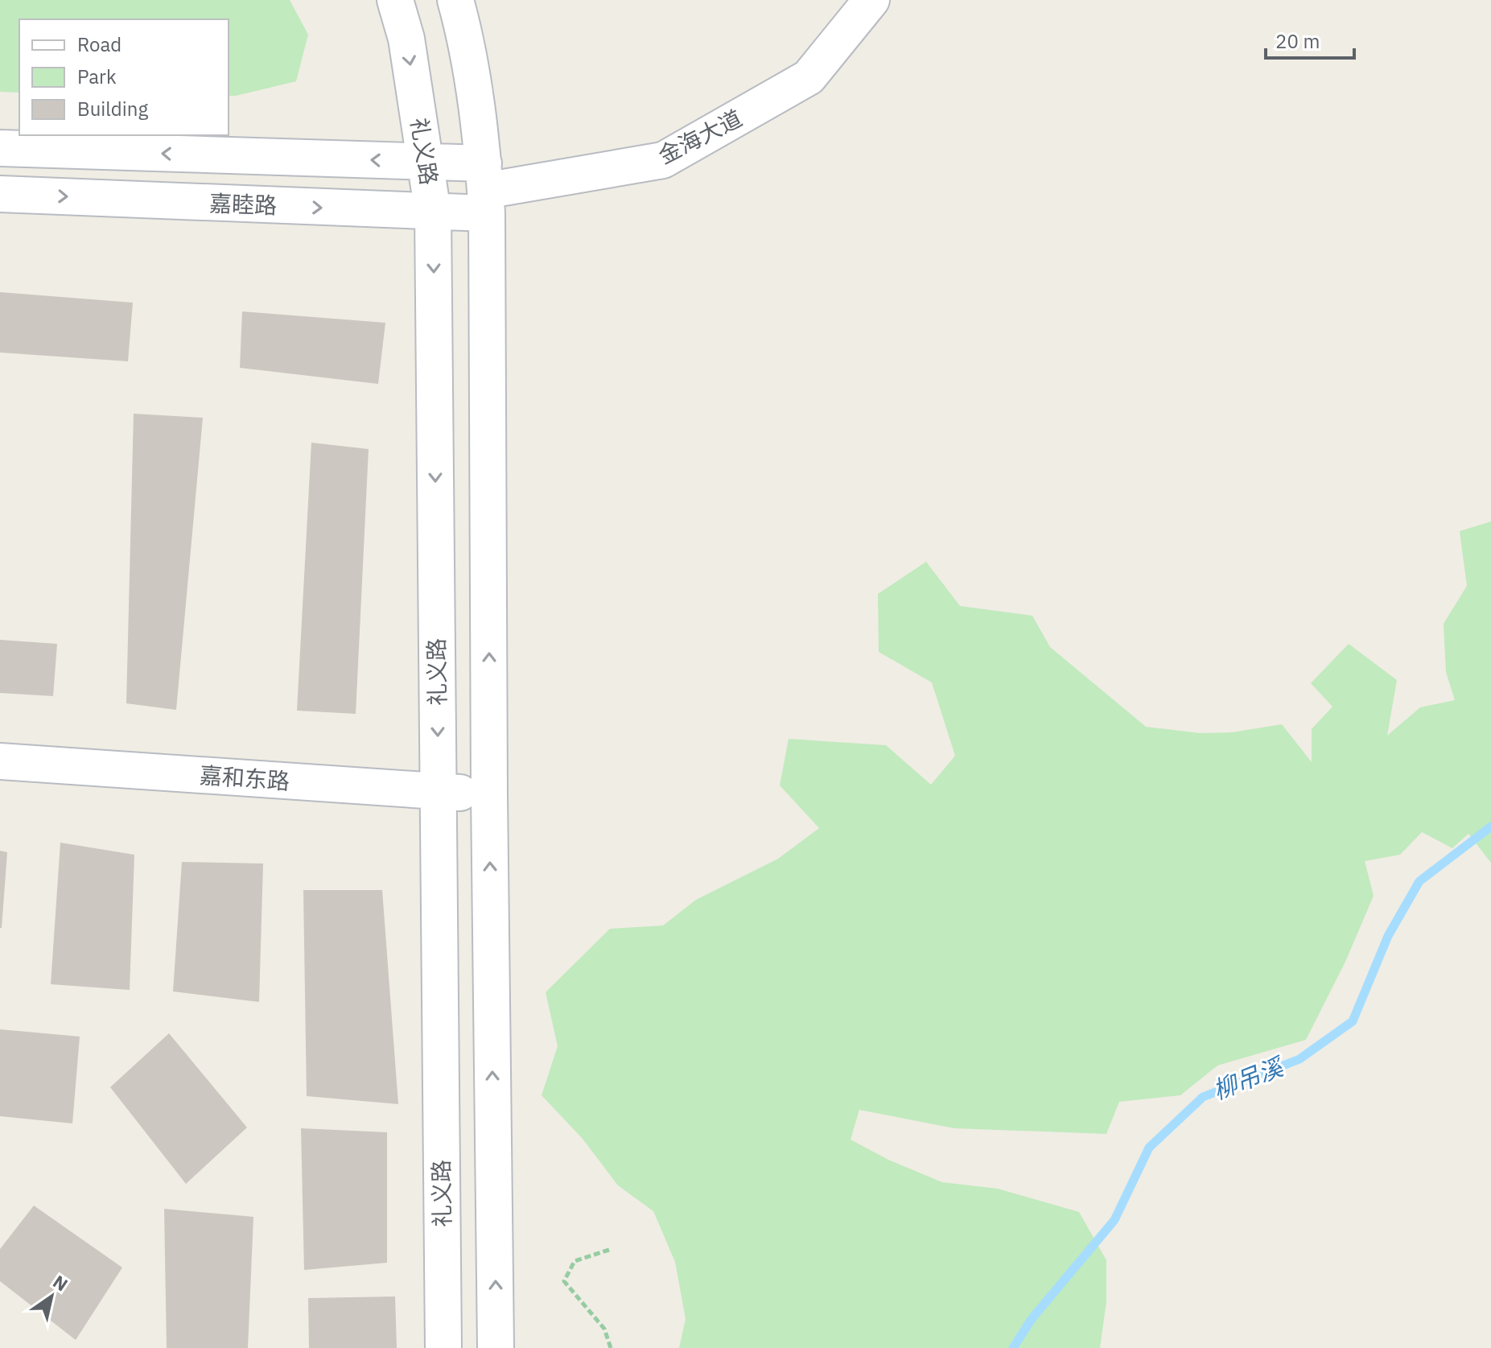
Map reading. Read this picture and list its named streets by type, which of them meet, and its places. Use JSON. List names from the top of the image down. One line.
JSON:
{"streets":{"main road":["金海大道","礼义路","嘉睦路","嘉和东路"]},"crossings":[["金海大道","嘉睦路"],["礼义路","嘉睦路"],["礼义路","嘉和东路"]],"water":["柳吊溪"],"legend":["Road","Park","Building"],"scale_bar":"20 m","north":"top right"}
